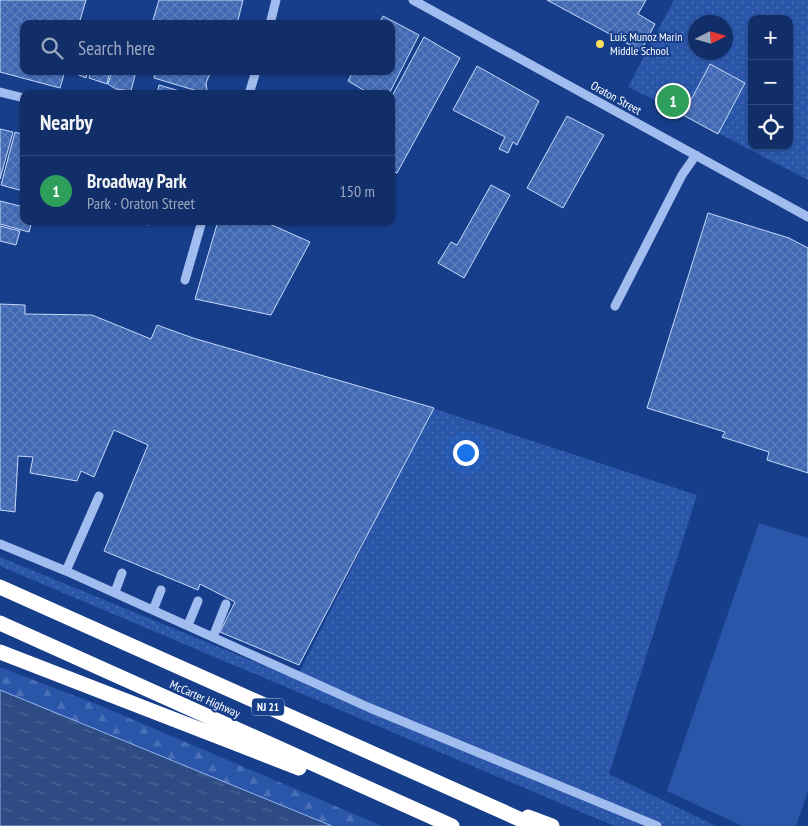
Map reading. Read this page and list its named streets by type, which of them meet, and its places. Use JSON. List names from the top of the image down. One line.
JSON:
{"streets":{"highway":["McCarter Highway","NJ 21"],"street":["Oraton Street"]},"places":["Luis Munoz Marin Middle School"],"north":"right","page":{"map_buttons":["+","−"],"search":"Search here","pins":"1","heading":"Nearby","list":[{"mark":"1","name":"Broadway Park","note":"Park · Oraton Street","value":"150 m"}]}}
